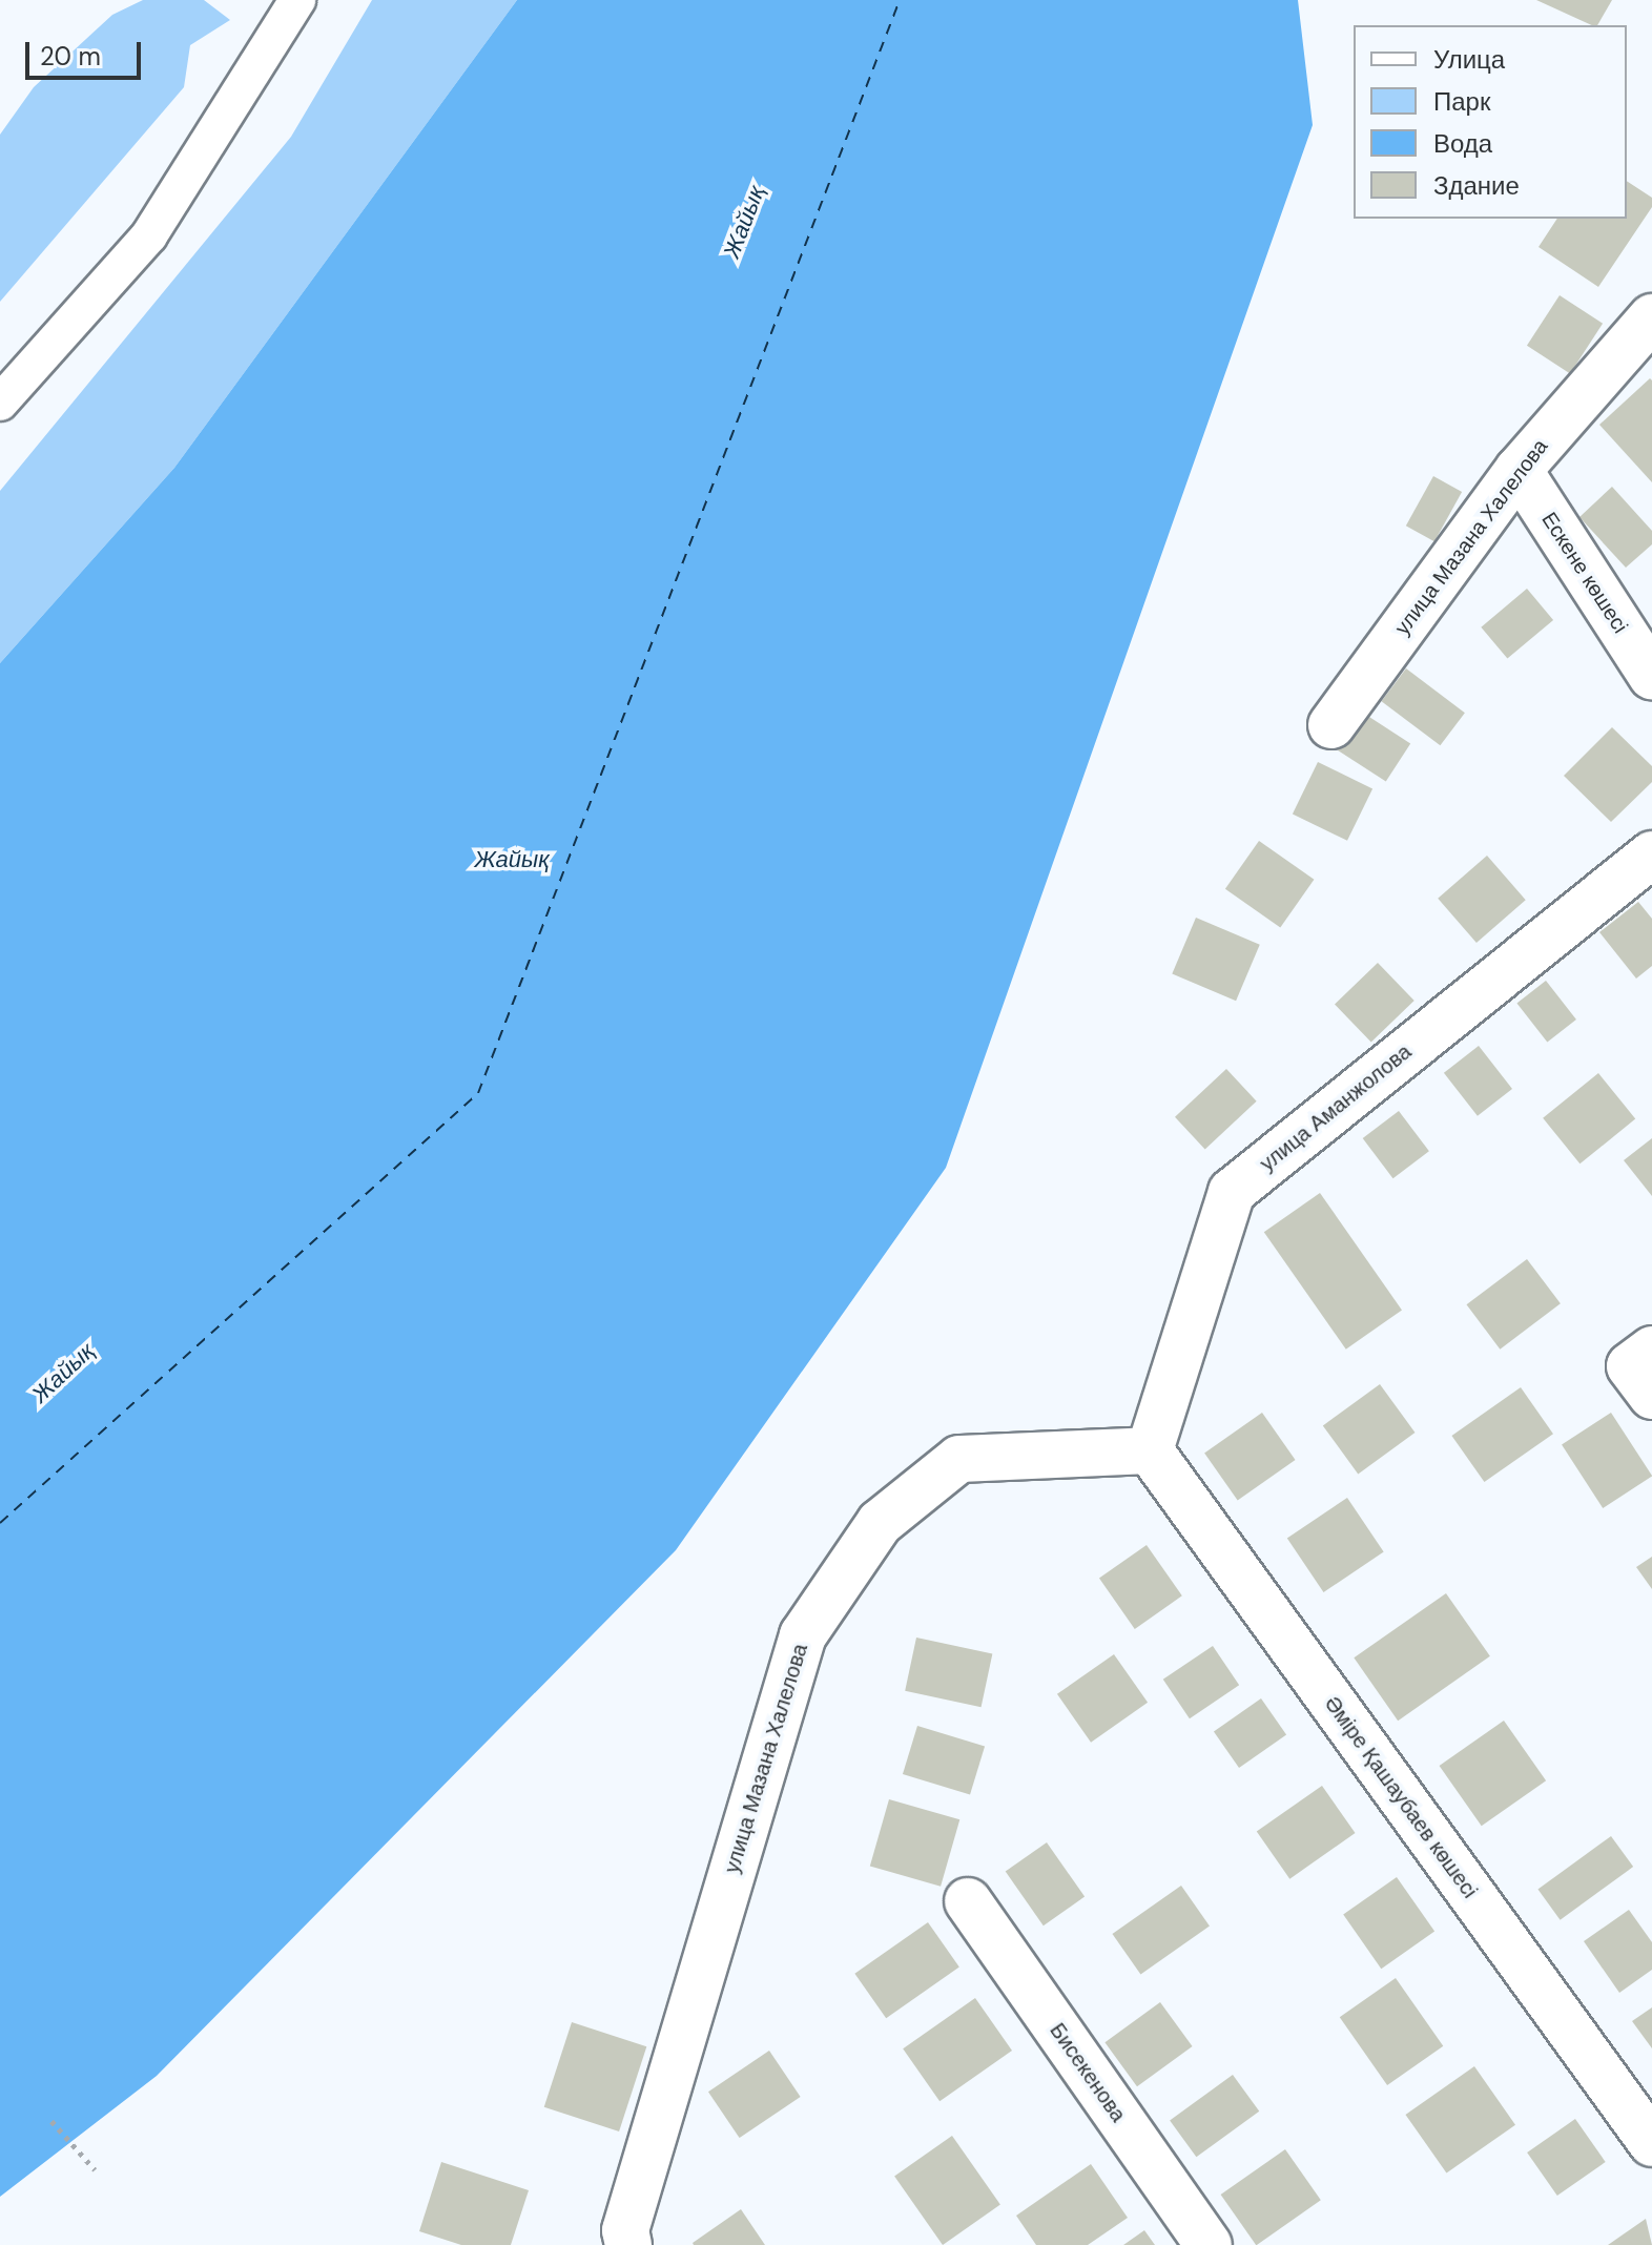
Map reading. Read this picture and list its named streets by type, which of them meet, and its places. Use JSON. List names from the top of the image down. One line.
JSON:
{"streets":{"street":["улица Мазана Халелова","Ескене көшесі","улица Аманжолова","Әміре Қашаубаев көшесі","Бисекенова"]},"crossings":[["улица Мазана Халелова","Ескене көшесі"],["улица Мазана Халелова","улица Аманжолова"],["улица Мазана Халелова","Әміре Қашаубаев көшесі"],["улица Аманжолова","Әміре Қашаубаев көшесі"]],"water":["Жайық"],"legend":["Улица","Парк","Вода","Здание"],"scale_bar":"20 m"}
